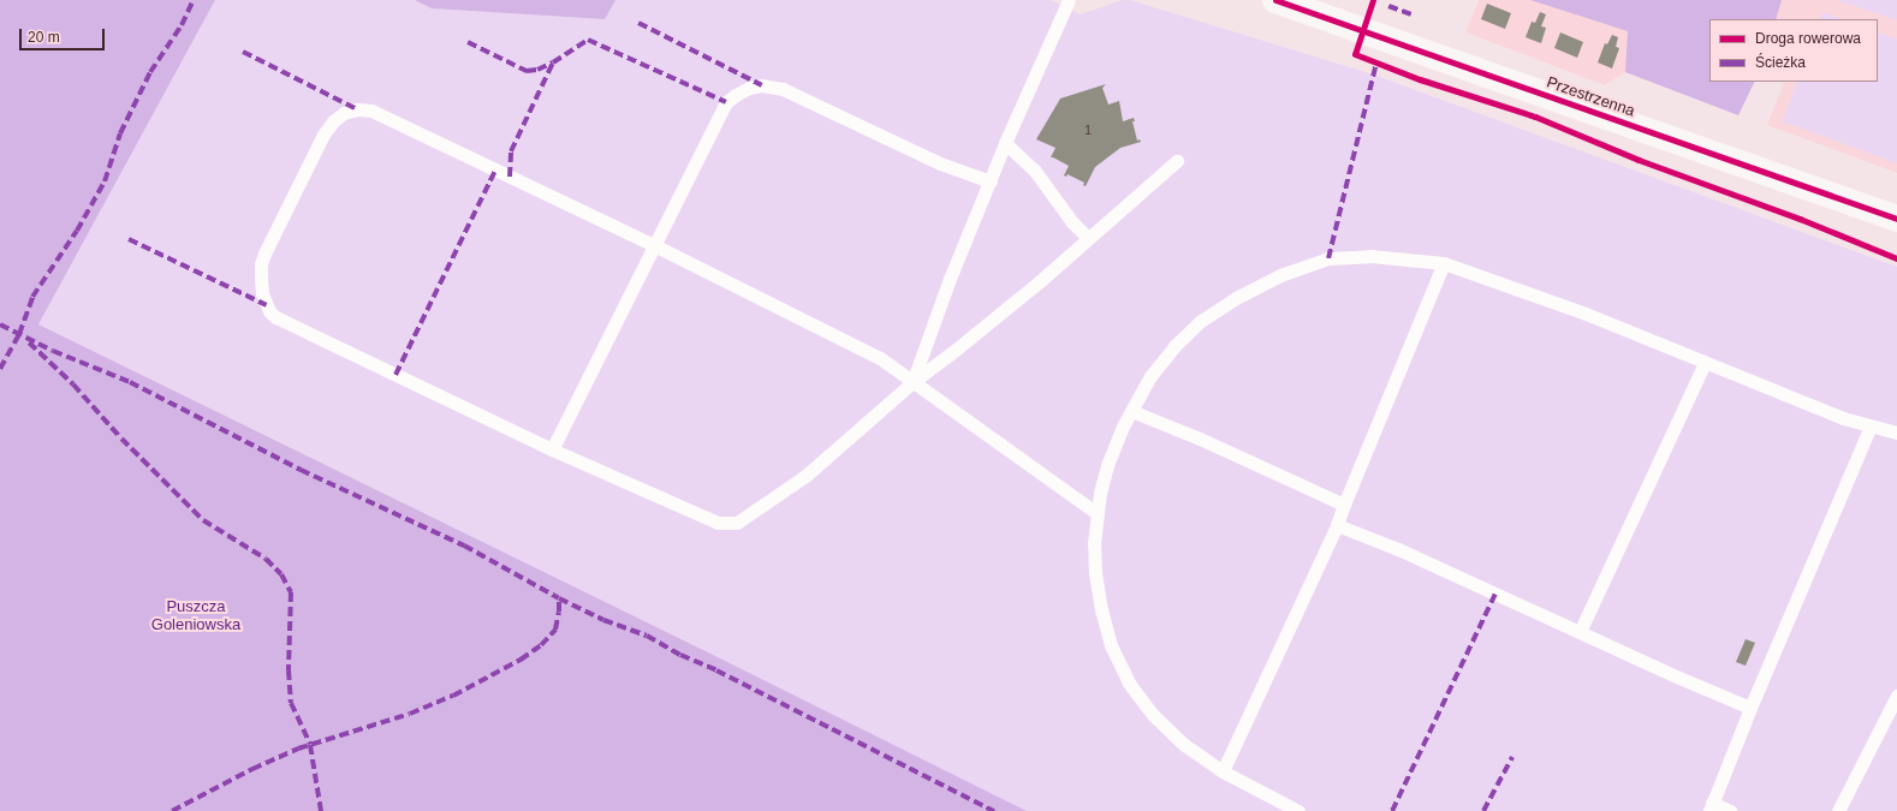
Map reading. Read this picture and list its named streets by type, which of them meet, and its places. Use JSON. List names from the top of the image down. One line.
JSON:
{"streets":{"street":["Przestrzenna"]},"parks":["Puszcza Goleniowska"],"house_numbers":["1"],"legend":["Droga rowerowa","Ścieżka"],"scale_bar":"20 m"}
